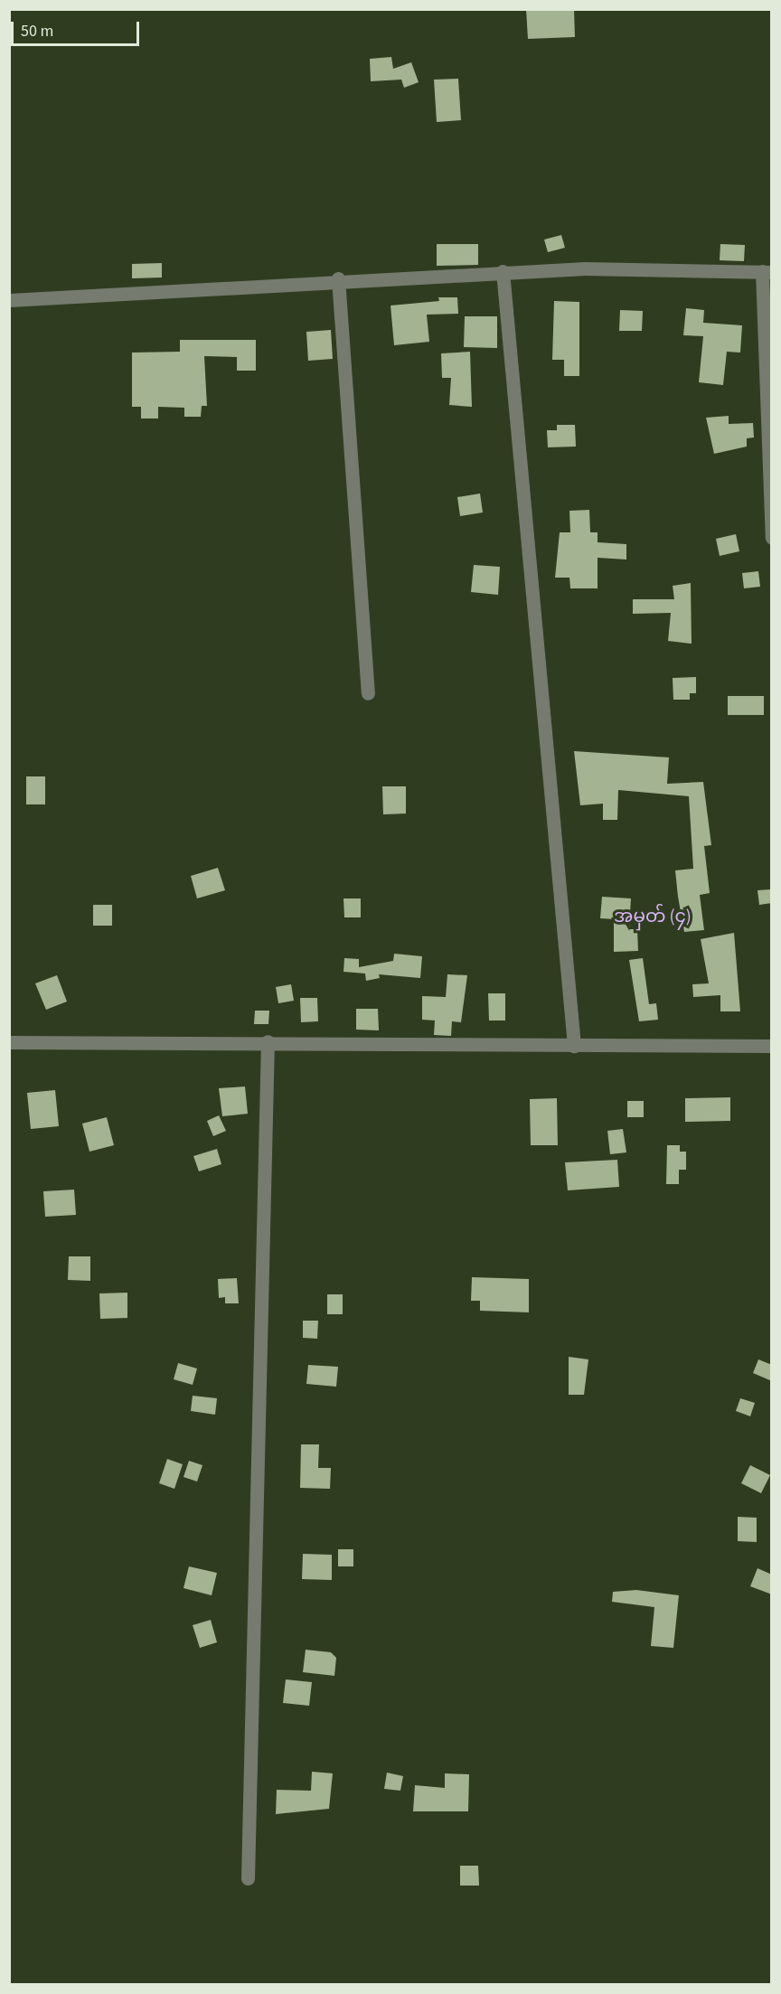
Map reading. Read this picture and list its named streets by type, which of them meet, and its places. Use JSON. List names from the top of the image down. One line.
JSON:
{"districts":["အမှတ် (၄)"],"scale_bar":"50 m"}
